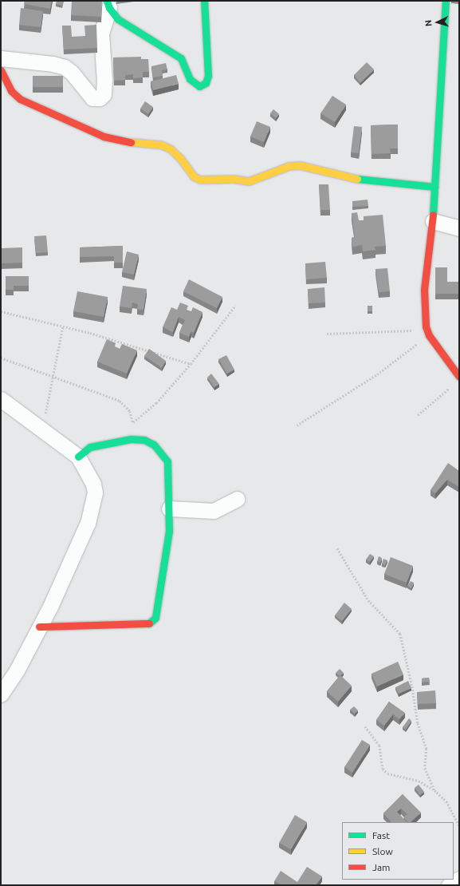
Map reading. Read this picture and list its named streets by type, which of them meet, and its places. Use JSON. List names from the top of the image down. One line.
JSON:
{"legend":["Fast","Slow","Jam"],"north":"left"}
